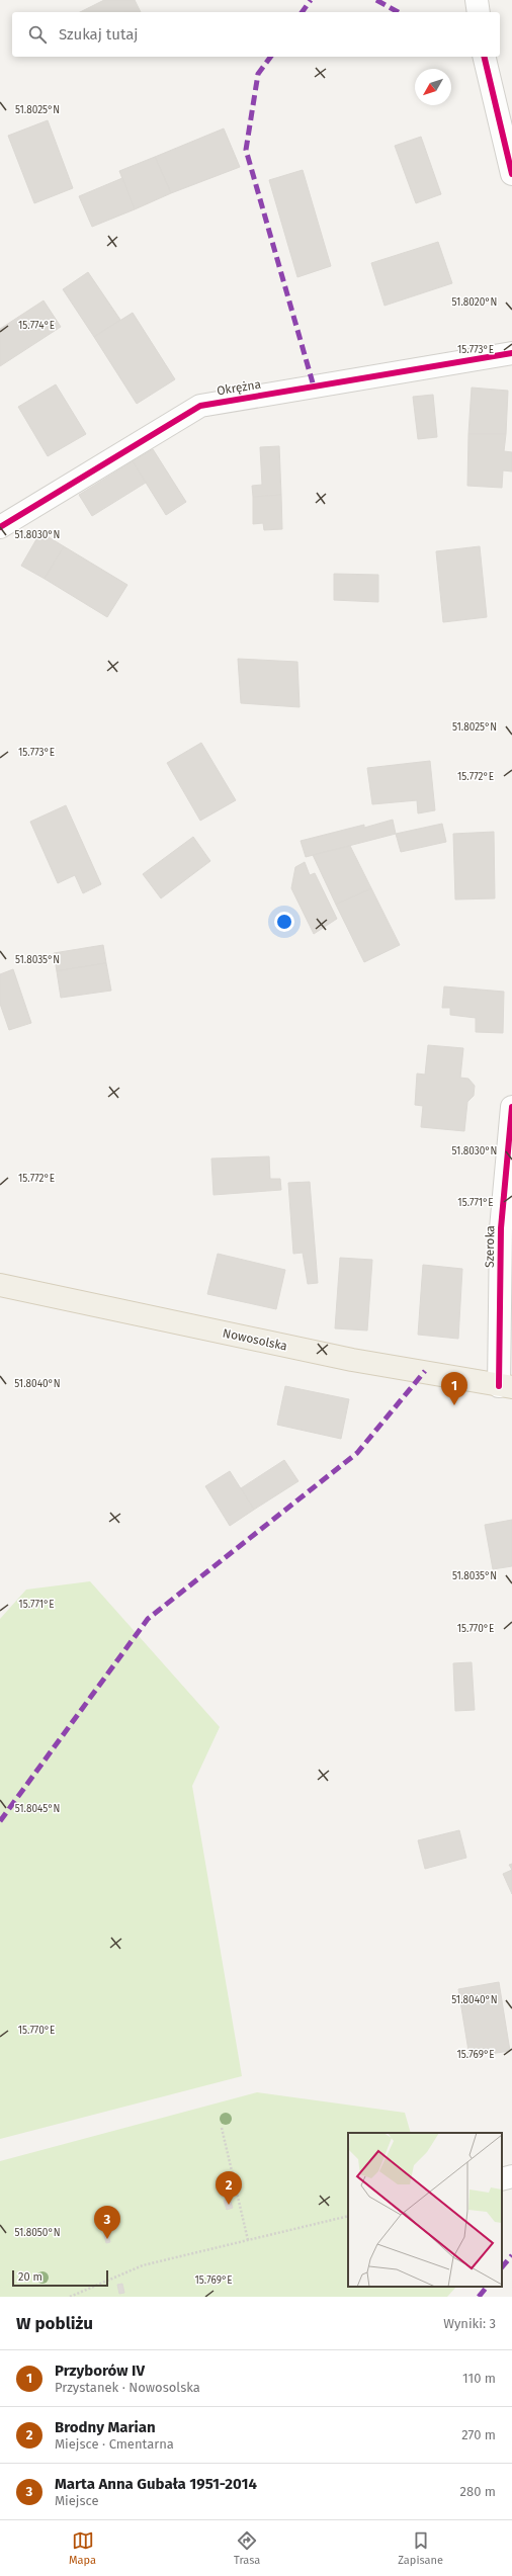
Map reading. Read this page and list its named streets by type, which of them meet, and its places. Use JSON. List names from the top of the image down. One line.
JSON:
{"streets":{"main road":["Nowosolska"],"street":["Okrężna","Szeroka"]},"crossings":[["Szeroka","Nowosolska"]],"scale_bar":"20 m","north":"bottom left","page":{"search":"Szukaj tutaj","pins":["1","2","3"],"scale":"20 m","heading":["W pobliżu","Wyniki: 3"],"list":[{"mark":"1","name":"Przyborów IV","note":"Przystanek · Nowosolska","value":"110 m"},{"mark":"2","name":"Brodny Marian","note":"Miejsce · Cmentarna","value":"270 m"},{"mark":"3","name":"Marta Anna Gubała 1951-2014","note":"Miejsce","value":"280 m"}],"nav":["Mapa","Trasa","Zapisane"]},"coordinates":["51.8025°N","51.8020°N","15.774°E","15.773°E","51.8030°N","15.772°E","51.8035°N","15.771°E","51.8040°N","15.770°E","51.8045°N","15.769°E","51.8050°N"]}
